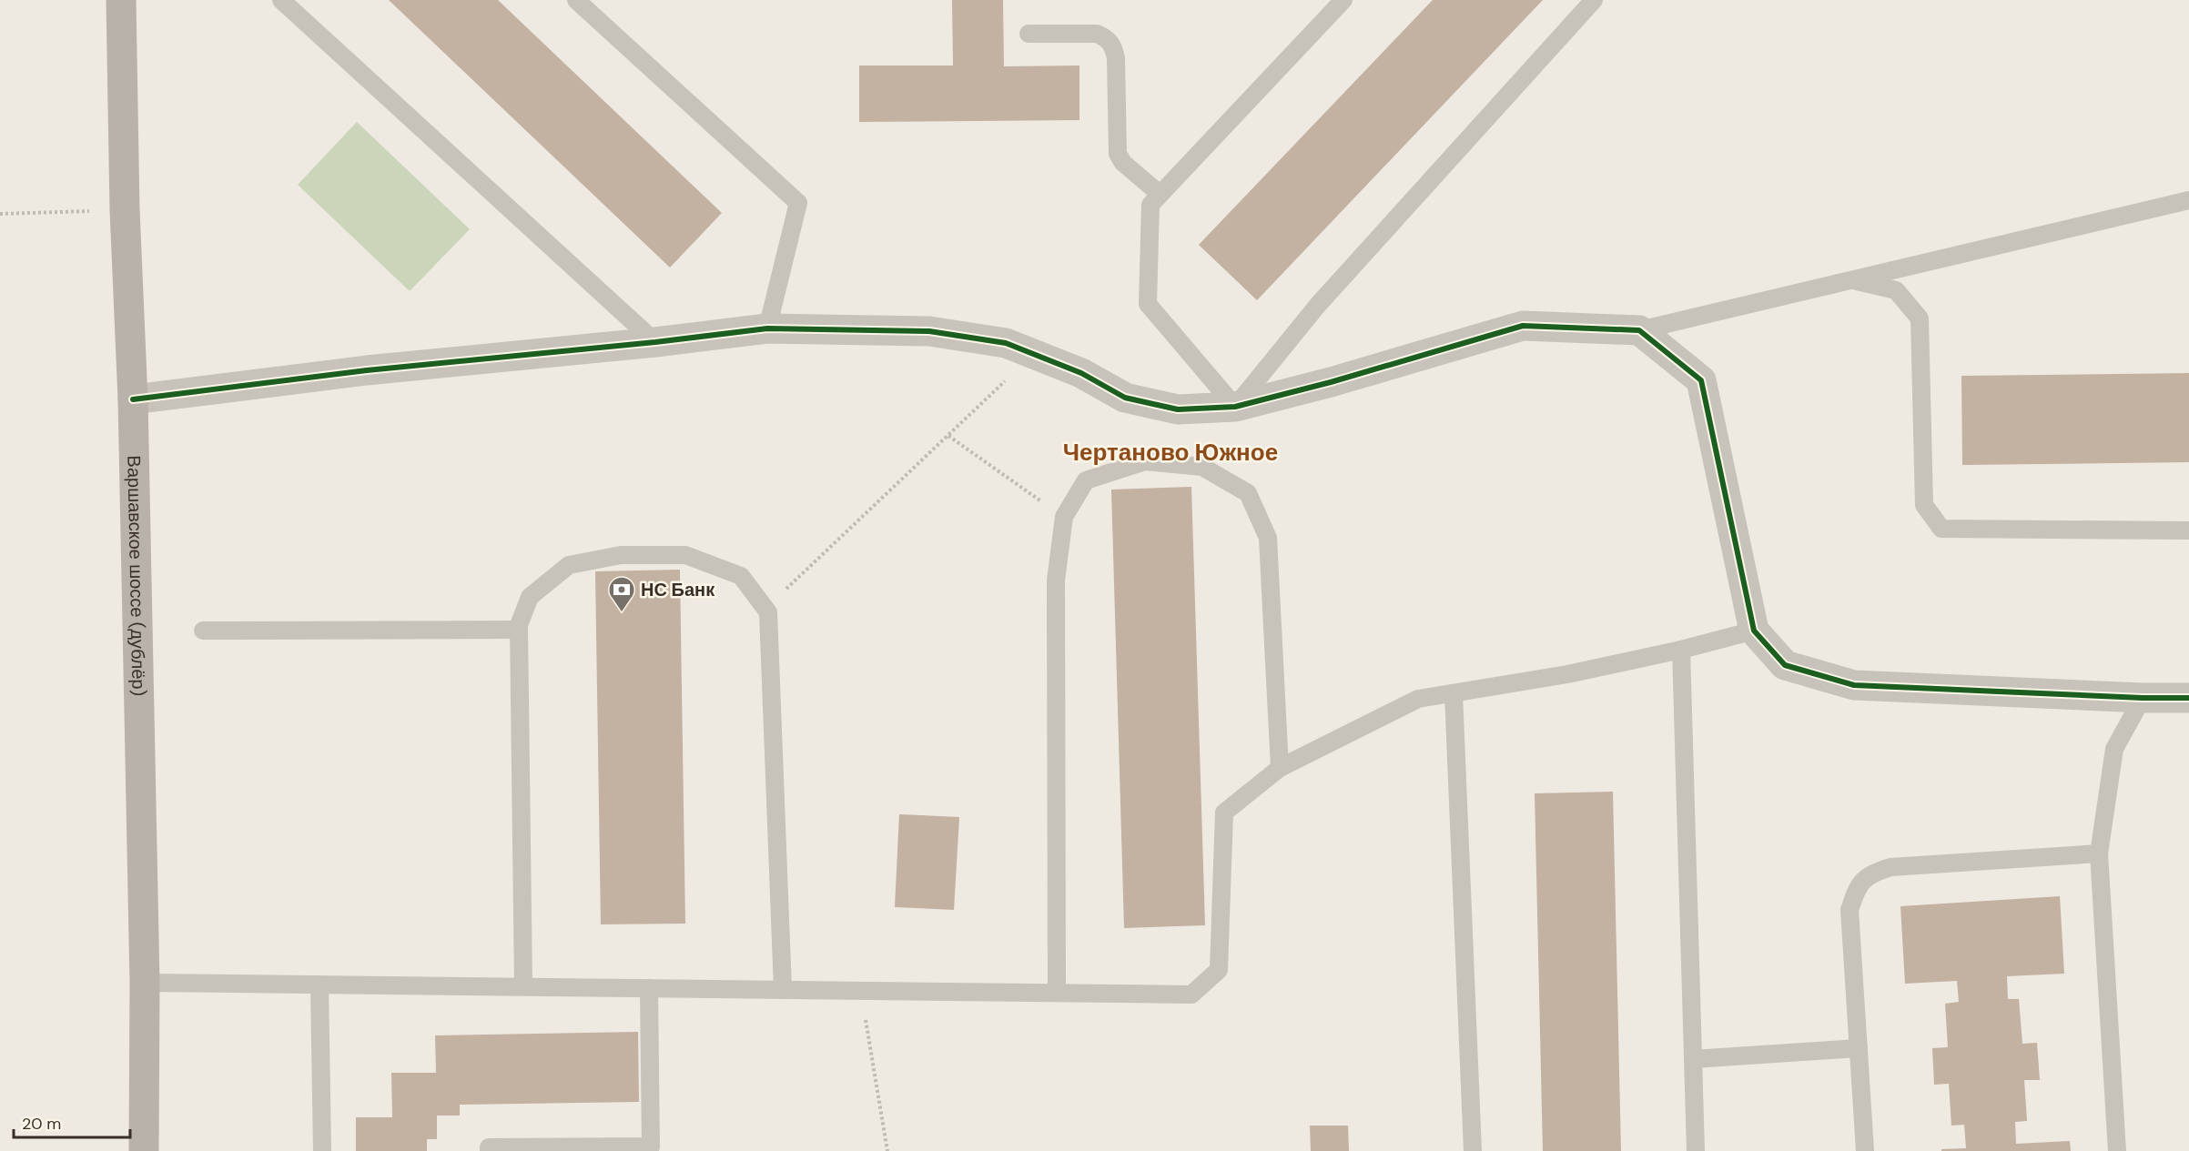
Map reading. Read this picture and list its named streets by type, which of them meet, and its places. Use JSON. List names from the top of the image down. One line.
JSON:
{"streets":{"main road":["Варшавское шоссе (дублёр)"]},"districts":["Чертаново Южное"],"places":{"bank":["НС Банк"]},"scale_bar":"20 m"}
